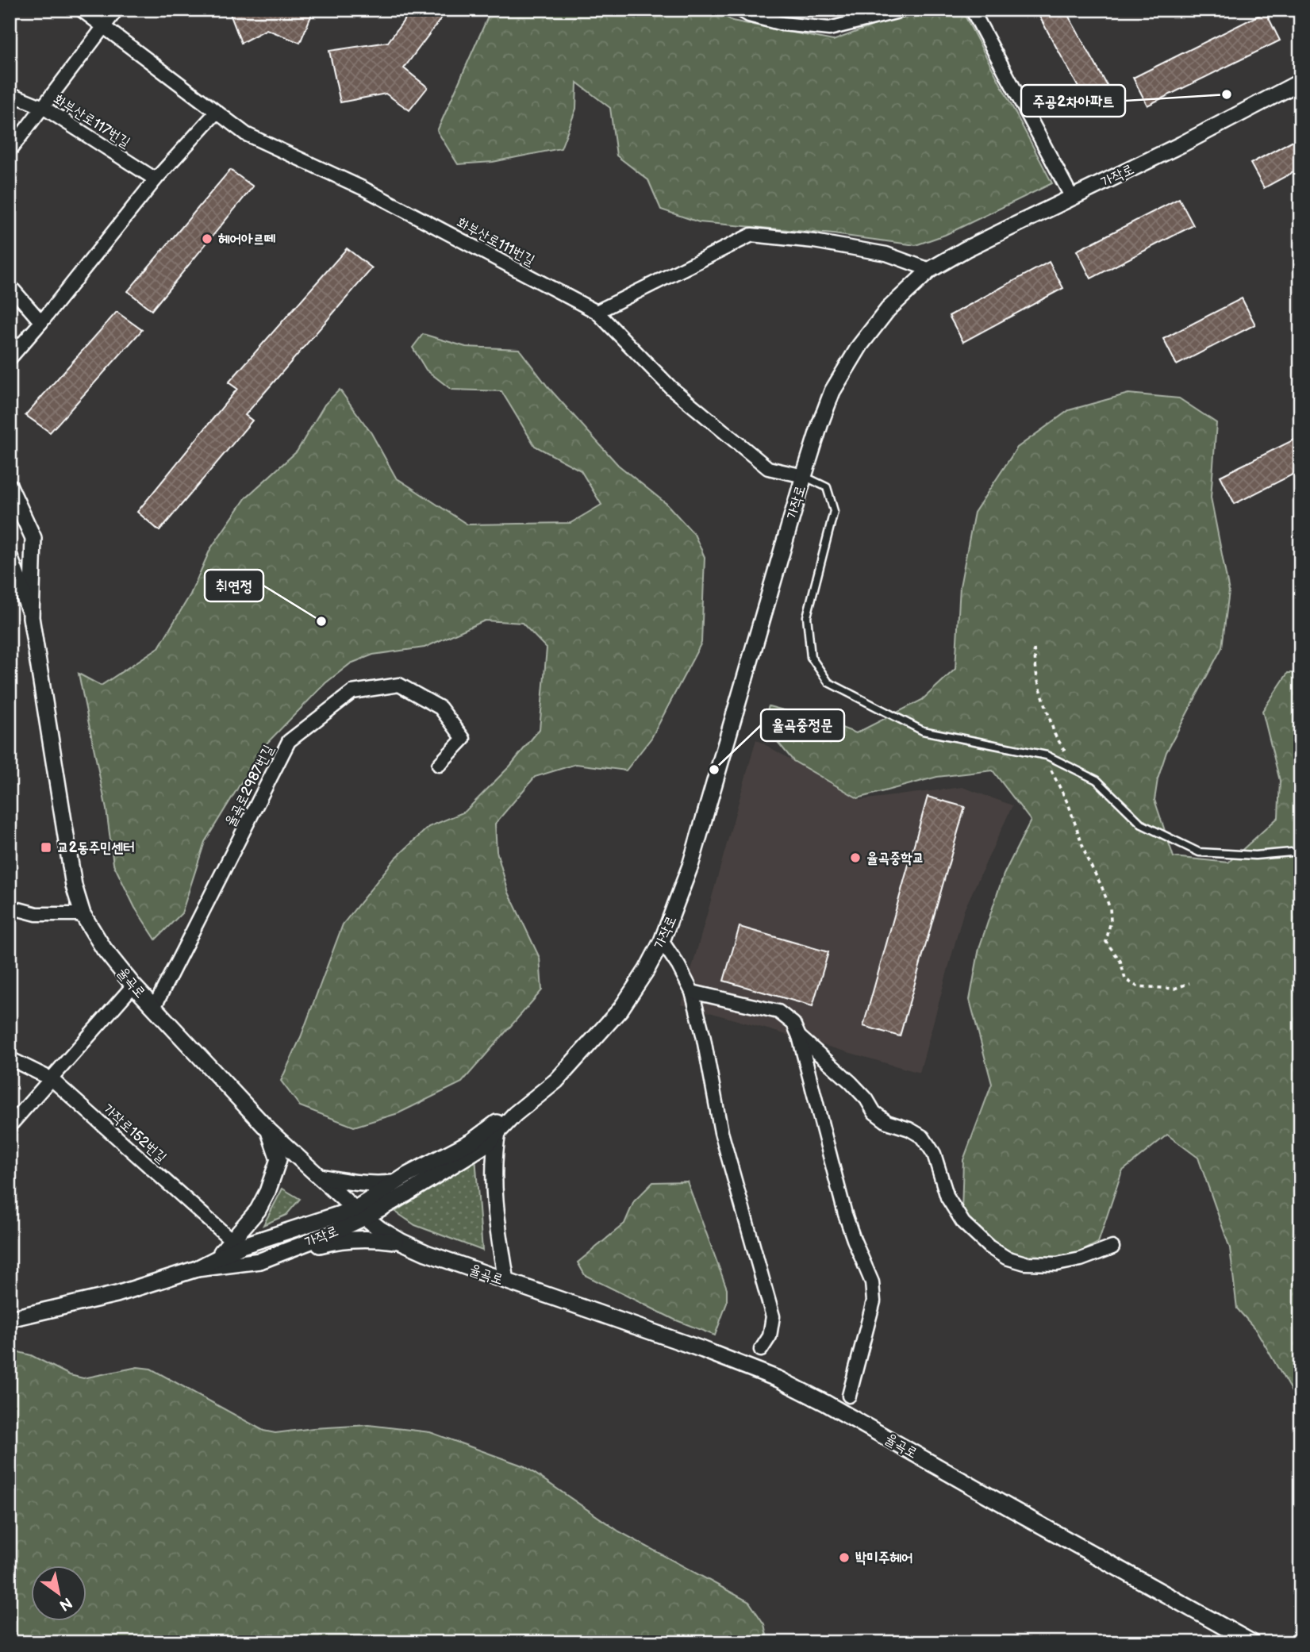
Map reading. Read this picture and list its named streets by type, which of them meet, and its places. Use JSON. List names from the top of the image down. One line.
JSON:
{"streets":{"street":["화부산로117번길","가작로","화부산로111번길","율곡로2987번길","율곡로","가작로152번길"]},"crossings":[["가작로","화부산로111번길"],["가작로","율곡로"],["율곡로2987번길","율곡로"]],"places":{"other":["주공2차아파트","헤어아르떼","취연정","율곡중정문","율곡중학교","박미주헤어"],"transit":["교2동주민센터"]},"north":"bottom right"}
